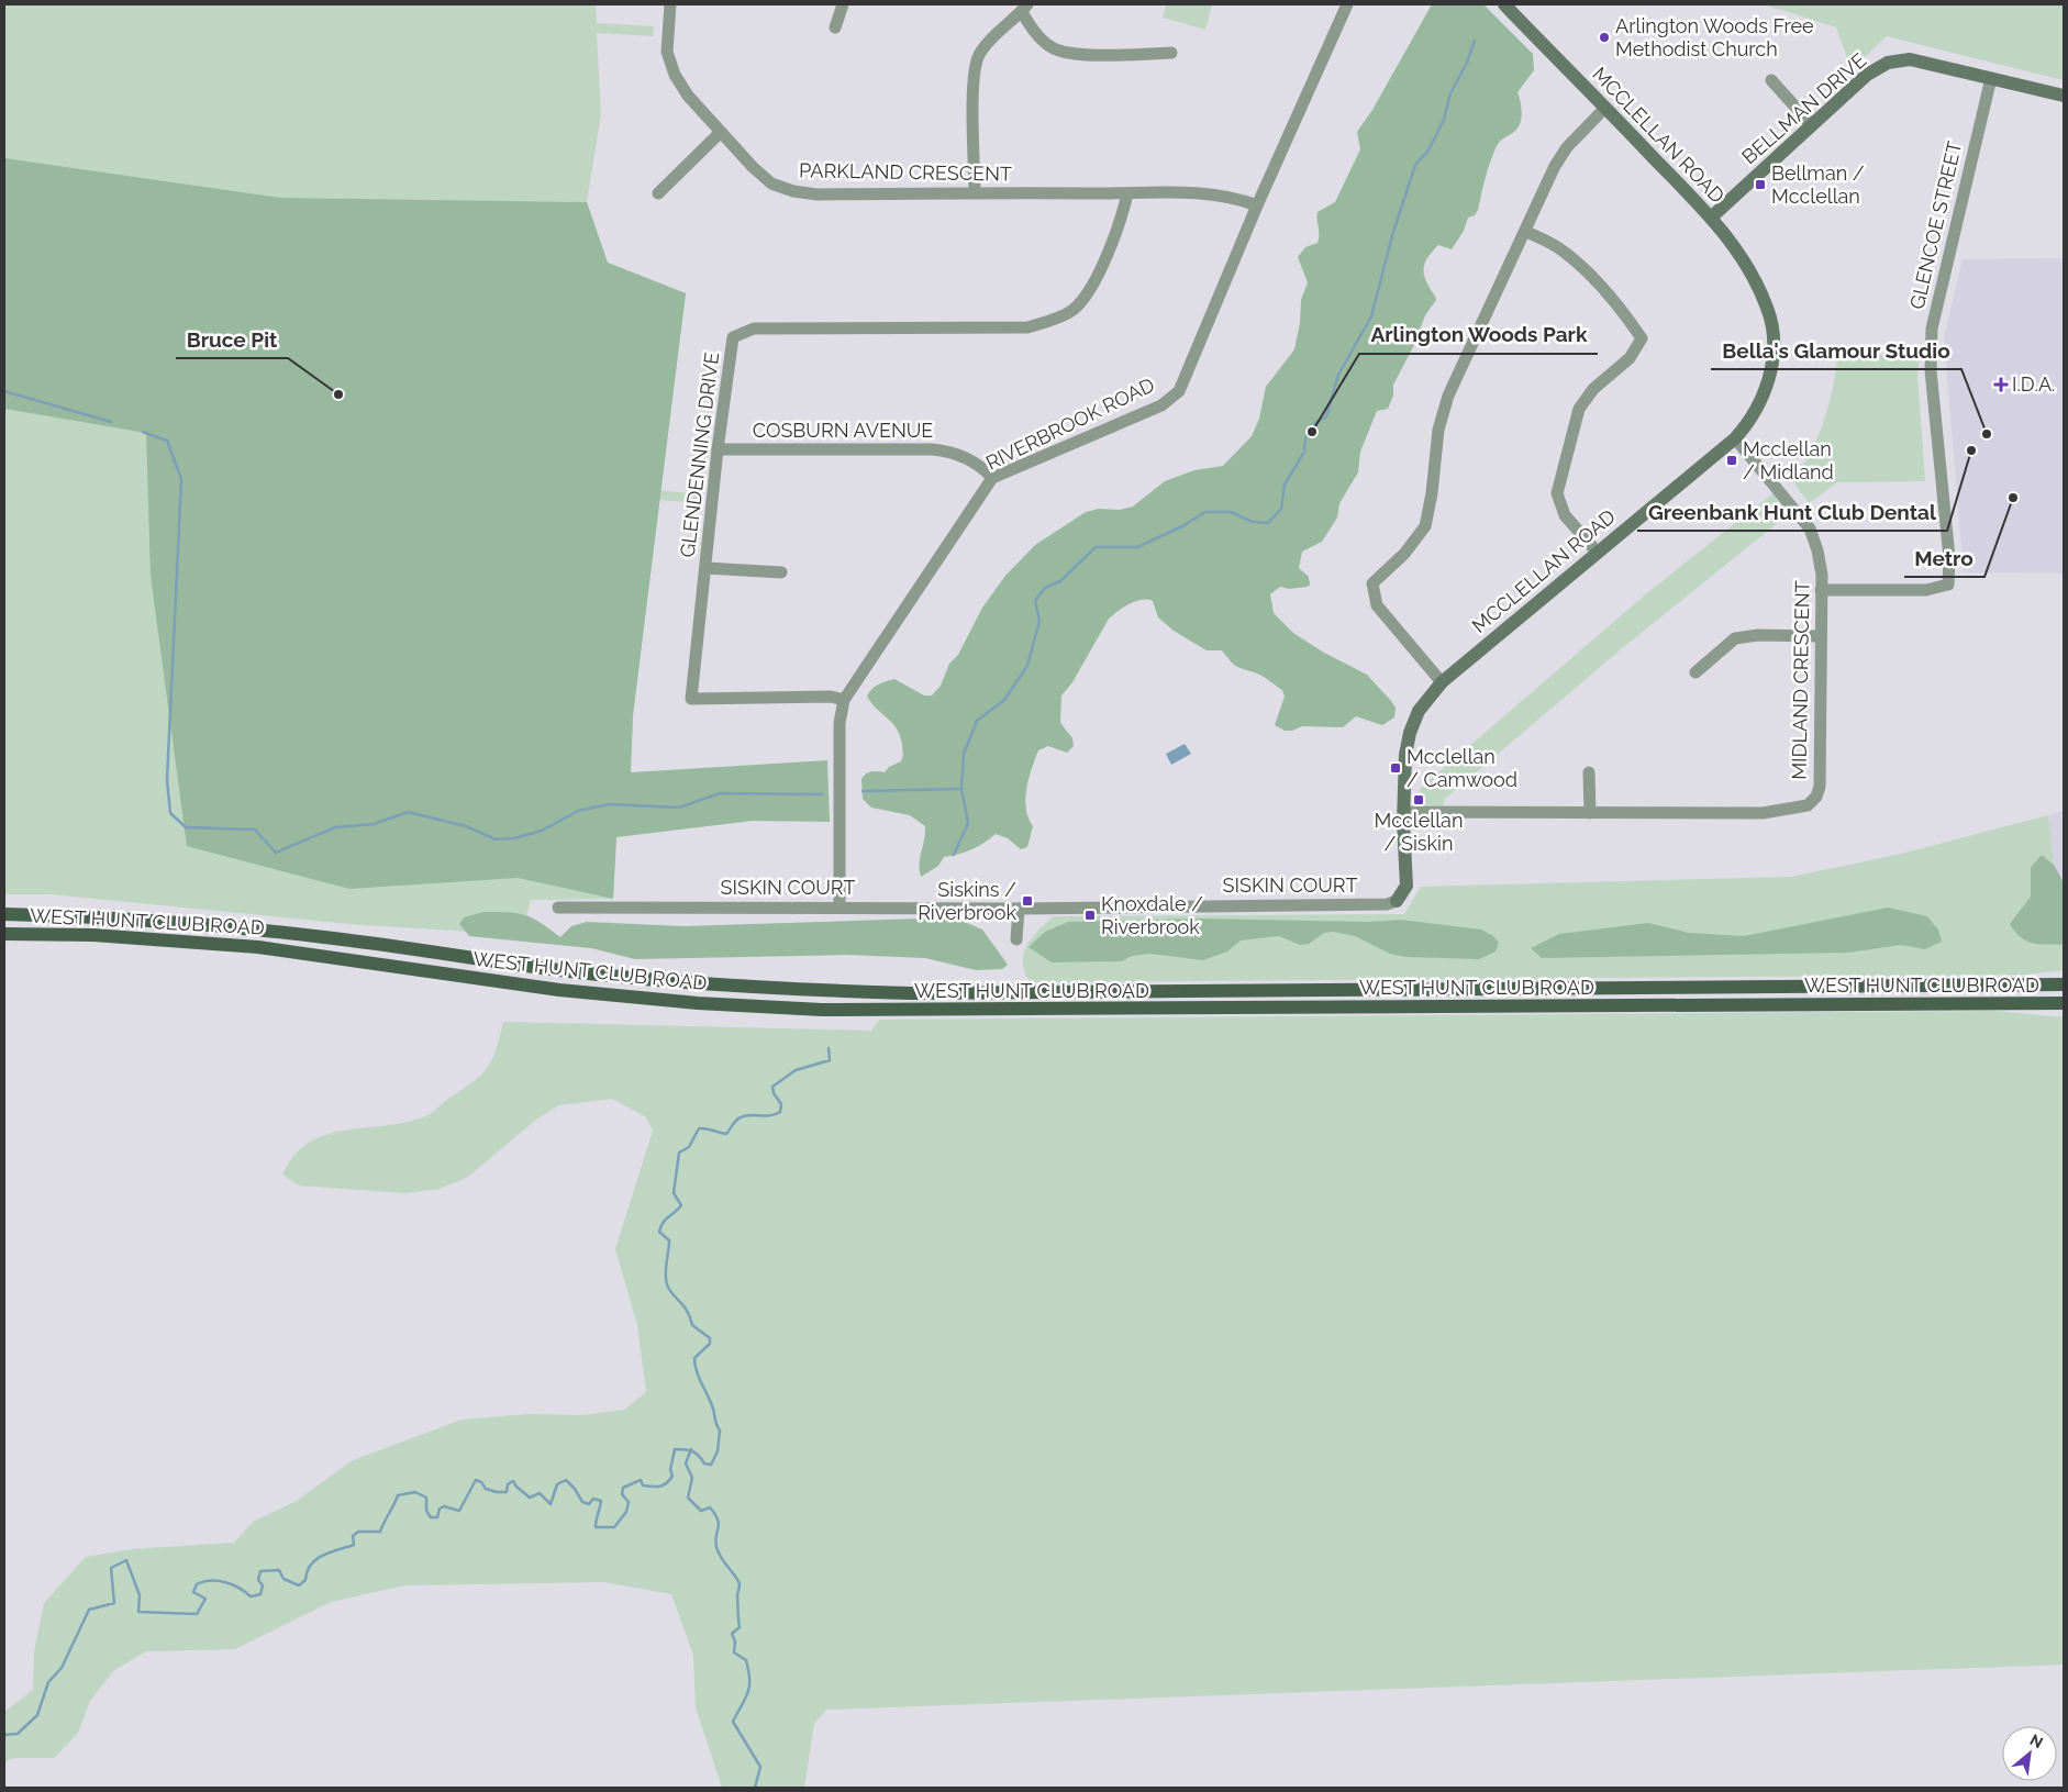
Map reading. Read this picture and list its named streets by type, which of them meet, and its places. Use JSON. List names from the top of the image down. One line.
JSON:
{"streets":{"main road":["WEST HUNT CLUB ROAD"],"street":["BELLMAN DRIVE","MCCLELLAN ROAD","PARKLAND CRESCENT","GLENCOE STREET","RIVERBROOK ROAD","COSBURN AVENUE","GLENDENNING DRIVE","MIDLAND CRESCENT","SISKIN COURT"]},"crossings":[["BELLMAN DRIVE","MCCLELLAN ROAD"],["BELLMAN DRIVE","GLENCOE STREET"],["MCCLELLAN ROAD","MIDLAND CRESCENT"],["MCCLELLAN ROAD","SISKIN COURT"],["PARKLAND CRESCENT","RIVERBROOK ROAD"],["PARKLAND CRESCENT","GLENDENNING DRIVE"],["GLENCOE STREET","MIDLAND CRESCENT"],["RIVERBROOK ROAD","COSBURN AVENUE"],["RIVERBROOK ROAD","GLENDENNING DRIVE"],["RIVERBROOK ROAD","SISKIN COURT"],["COSBURN AVENUE","GLENDENNING DRIVE"]],"places":{"other":["Arlington Woods Free Methodist Church","Bruce Pit","Arlington Woods Park","Bella's Glamour Studio","Greenbank Hunt Club Dental","Metro"],"transit":["Bellman / Mcclellan","Mcclellan / Midland","Mcclellan / Camwood","Mcclellan / Siskin","Siskins / Riverbrook","Knoxdale / Riverbrook"],"health":["I.D.A."]},"north":"top right"}
